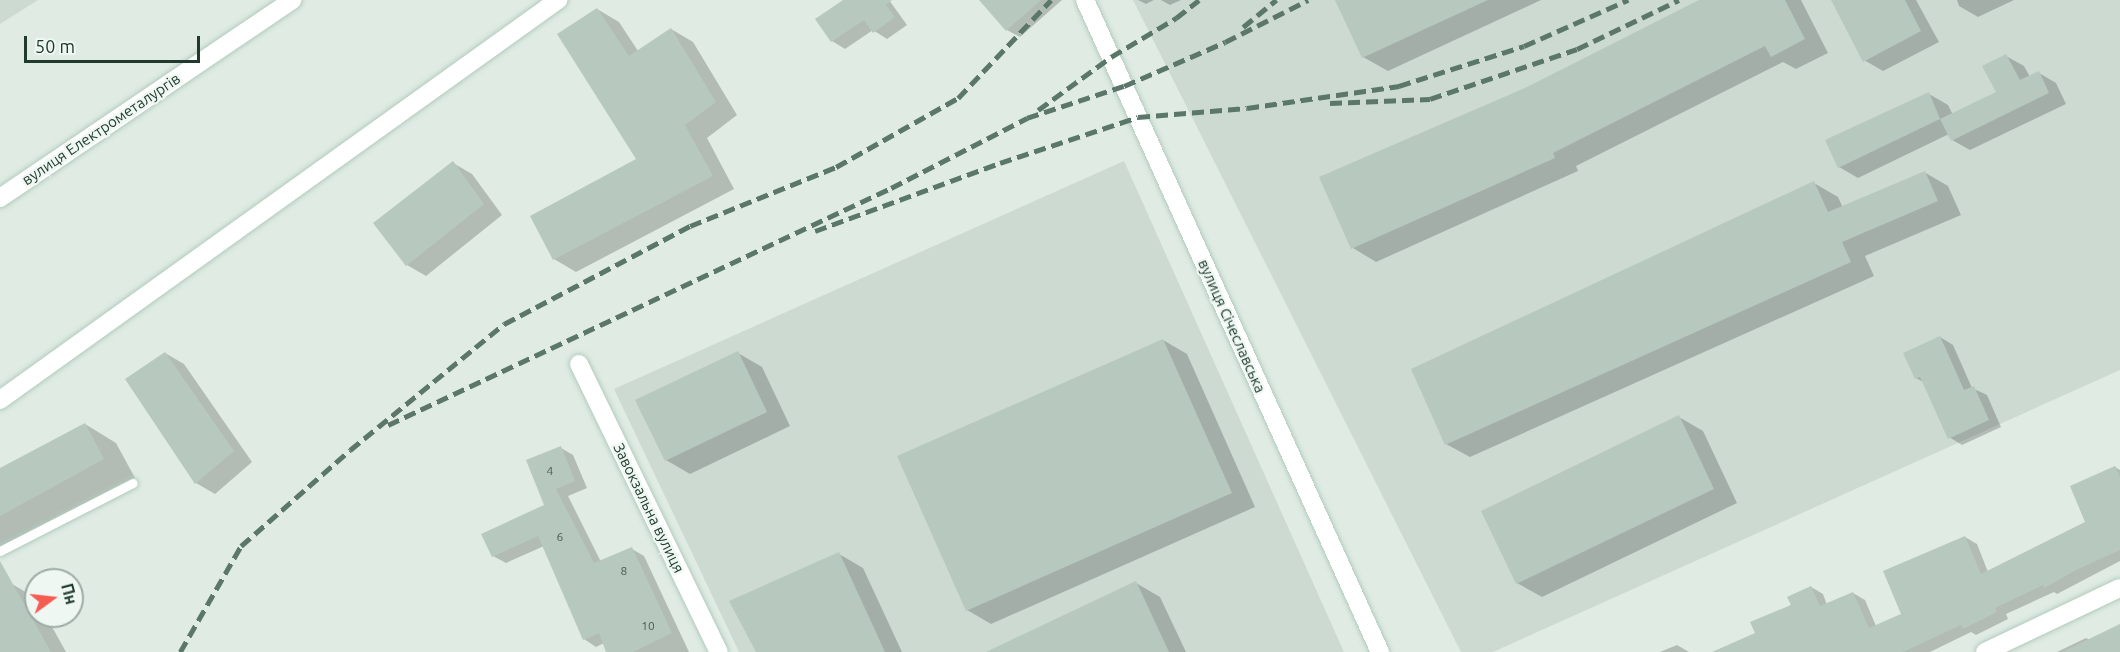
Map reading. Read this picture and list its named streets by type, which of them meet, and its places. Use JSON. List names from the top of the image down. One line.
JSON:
{"streets":{"street":["вулиця Електрометалургів","вулиця Січеславська","Завокзальна вулиця"]},"house_numbers":["4","6","8","10"],"scale_bar":"50 m","north":"right"}
